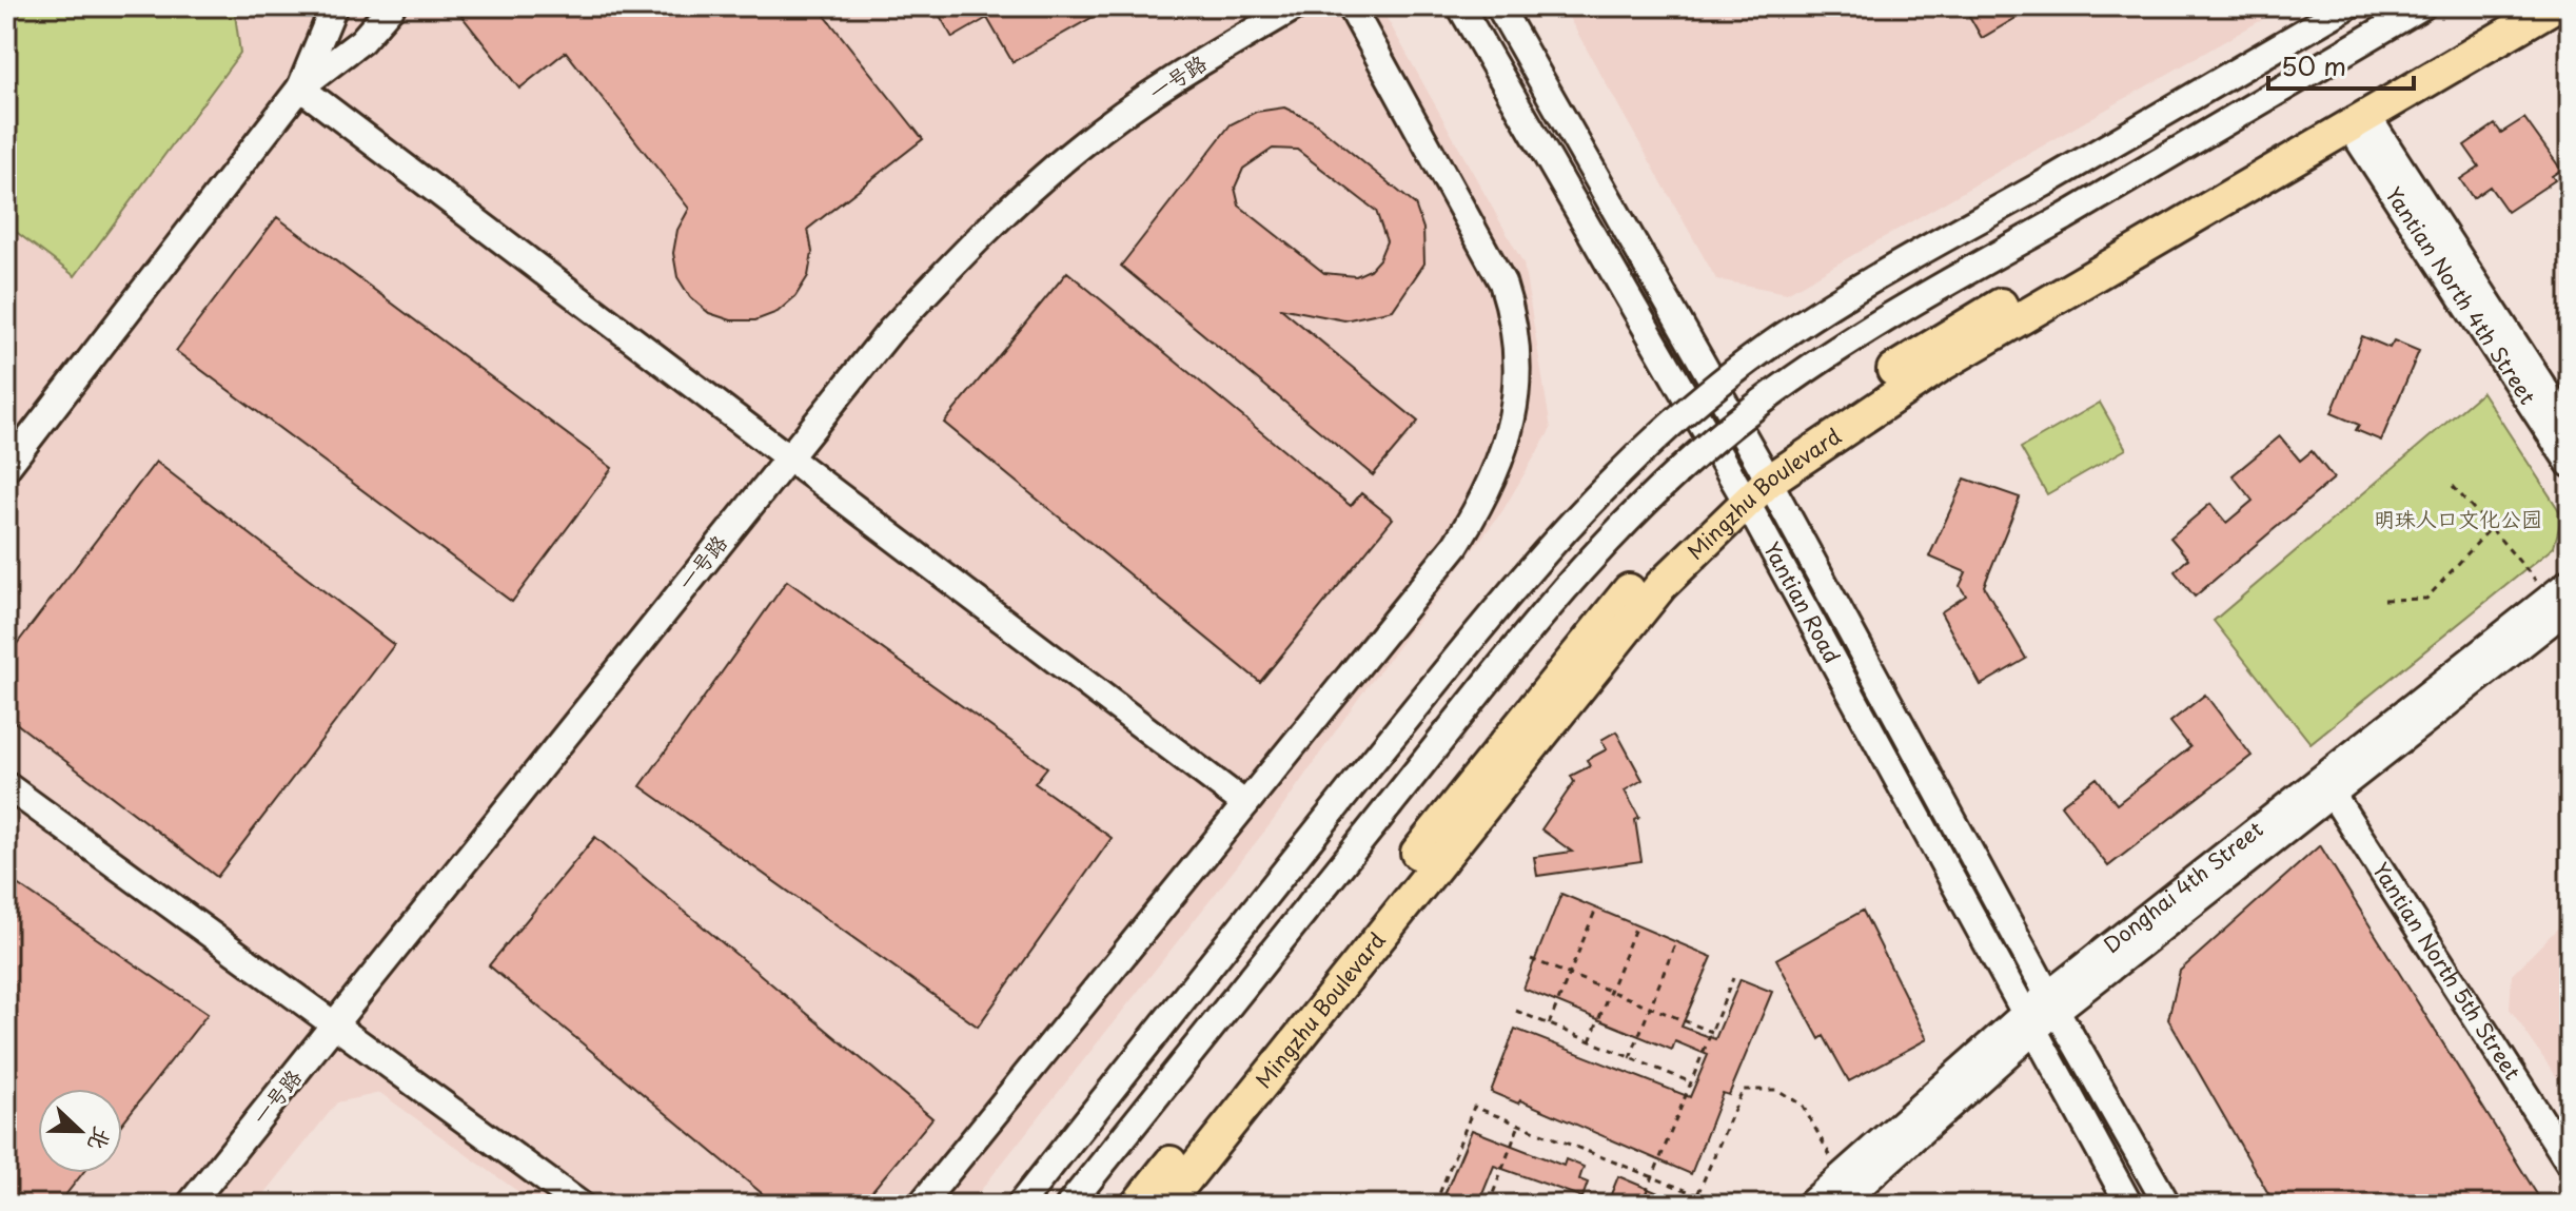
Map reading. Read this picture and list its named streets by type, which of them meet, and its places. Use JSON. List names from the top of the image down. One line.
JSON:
{"streets":{"main road":["Mingzhu Boulevard"],"street":["一号路","Yantian North 4th Street","Yantian Road","Donghai 4th Street","Yantian North 5th Street"]},"crossings":[["Yantian North 4th Street","Mingzhu Boulevard"],["Mingzhu Boulevard","Yantian Road"],["Yantian Road","Donghai 4th Street"],["Donghai 4th Street","Yantian North 5th Street"]],"parks":["明珠人口文化公园"],"scale_bar":"50 m","north":"right"}
